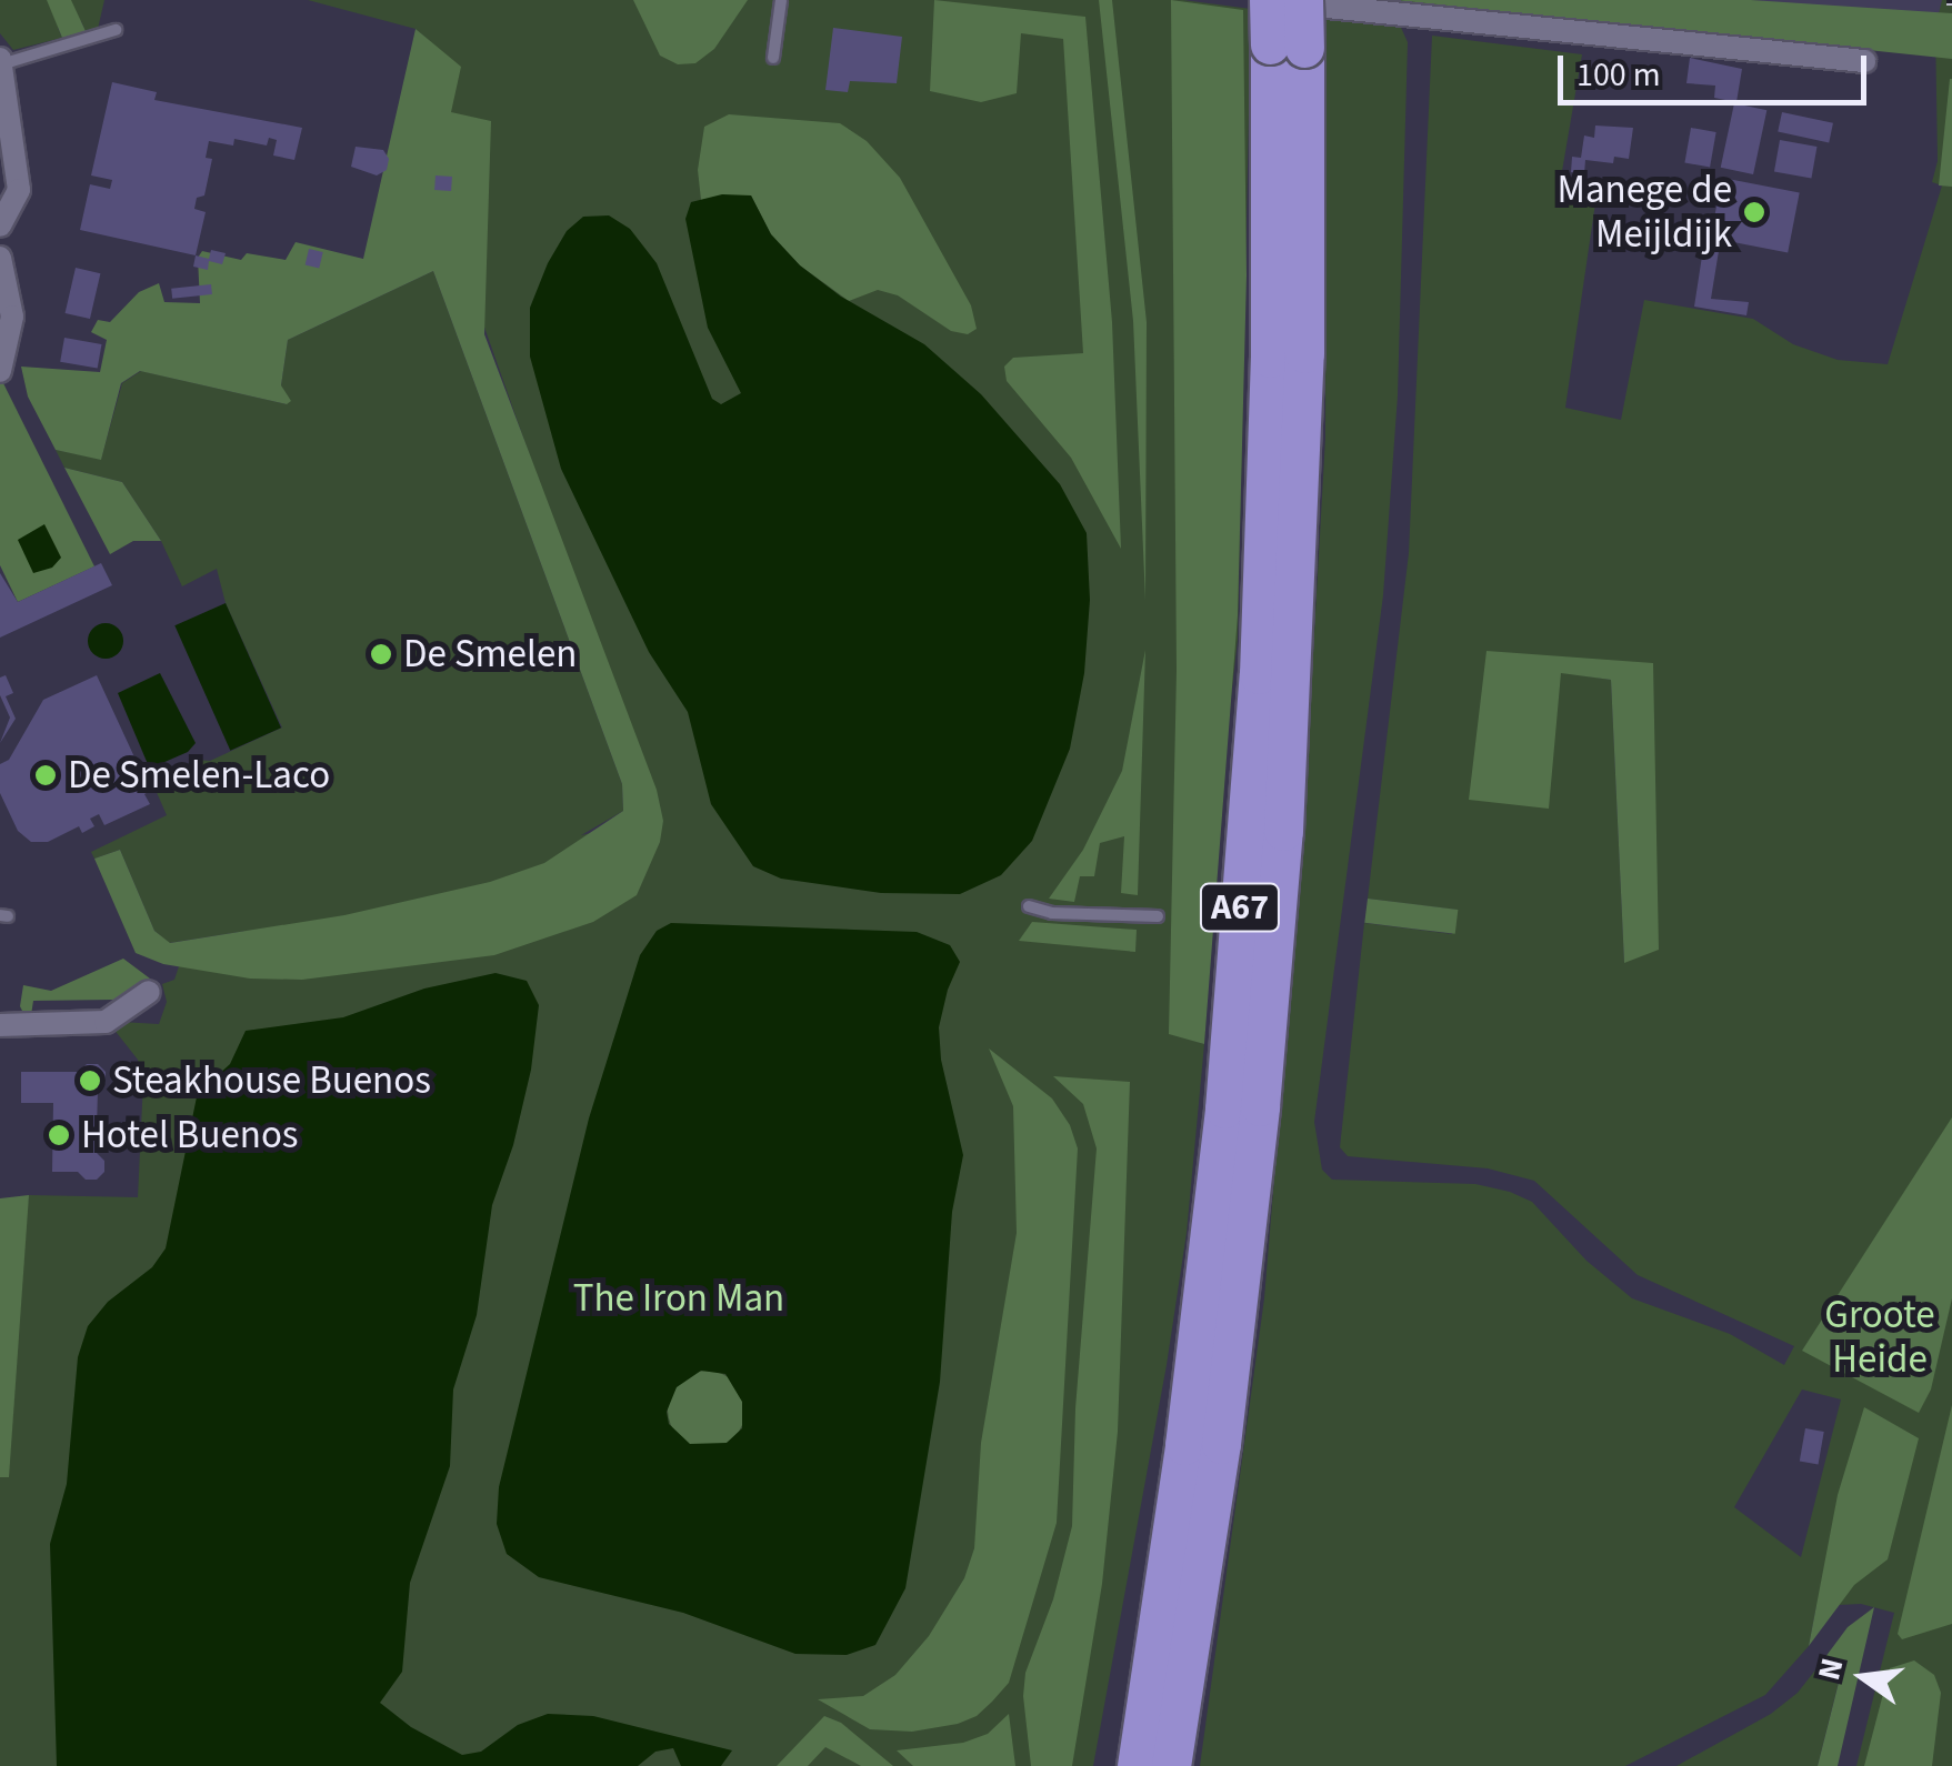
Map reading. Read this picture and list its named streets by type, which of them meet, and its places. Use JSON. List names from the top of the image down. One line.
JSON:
{"streets":{"highway":["A67"]},"parks":["The Iron Man","Groote Heide"],"places":["Manege de Meijldijk","De Smelen","De Smelen-Laco","Steakhouse Buenos","Hotel Buenos"],"scale_bar":"100 m","north":"left"}
